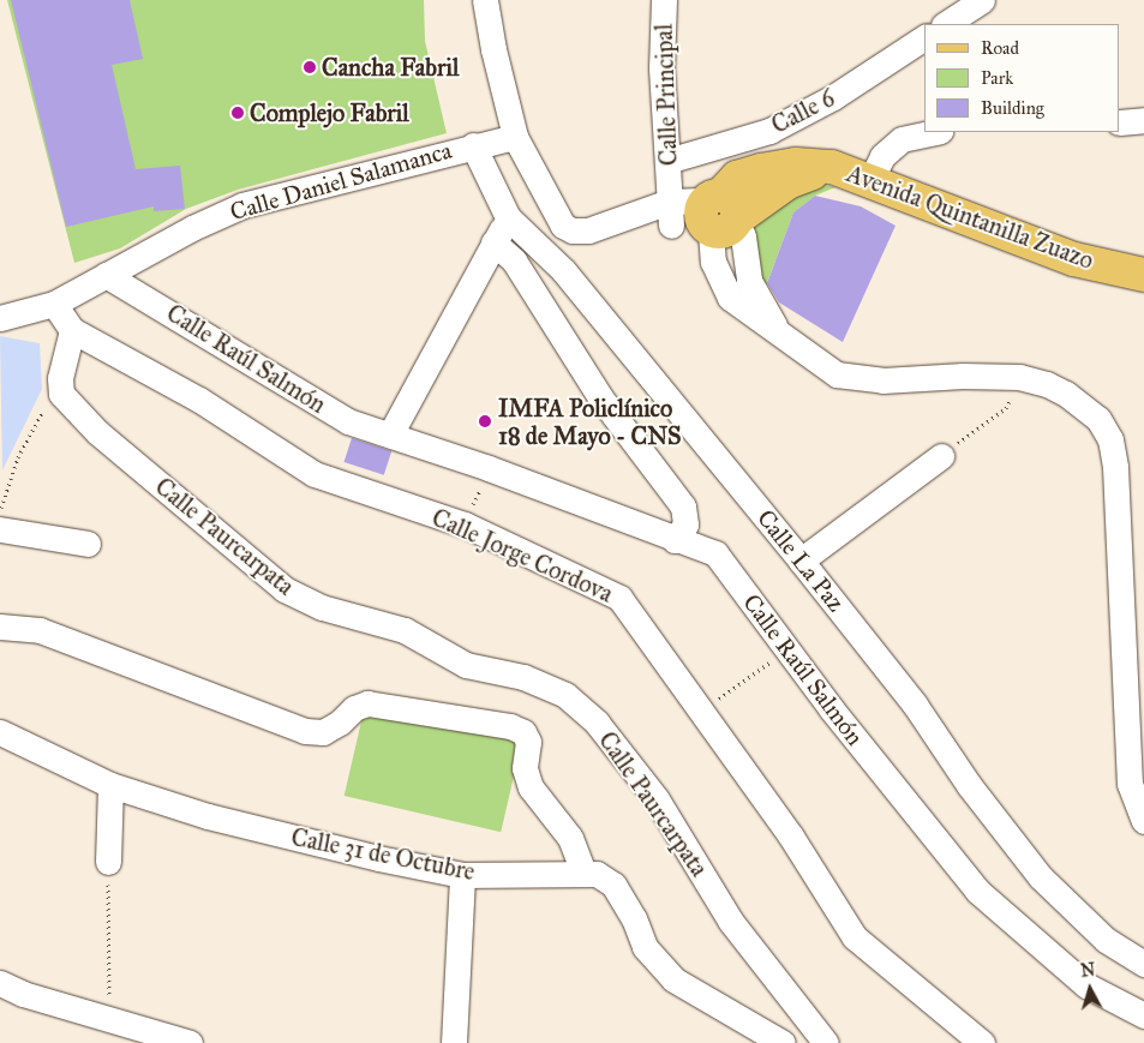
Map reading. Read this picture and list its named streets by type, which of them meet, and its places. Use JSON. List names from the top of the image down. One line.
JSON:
{"streets":{"main road":["Avenida Quintanilla Zuazo"],"street":["Calle Principal","Calle 6","Calle Daniel Salamanca","Calle Raúl Salmón","Calle Paurcarpata","Calle Jorge Cordova","Calle La Paz","Calle 31 de Octubre"]},"crossings":[["Calle Principal","Calle 6"],["Calle Daniel Salamanca","Calle Raúl Salmón"],["Calle Daniel Salamanca","Calle La Paz"]],"places":["Cancha Fabril","Complejo Fabril","IMFA Policlínico 18 de Mayo - CNS"],"legend":["Road","Park","Building"],"north":"top"}
